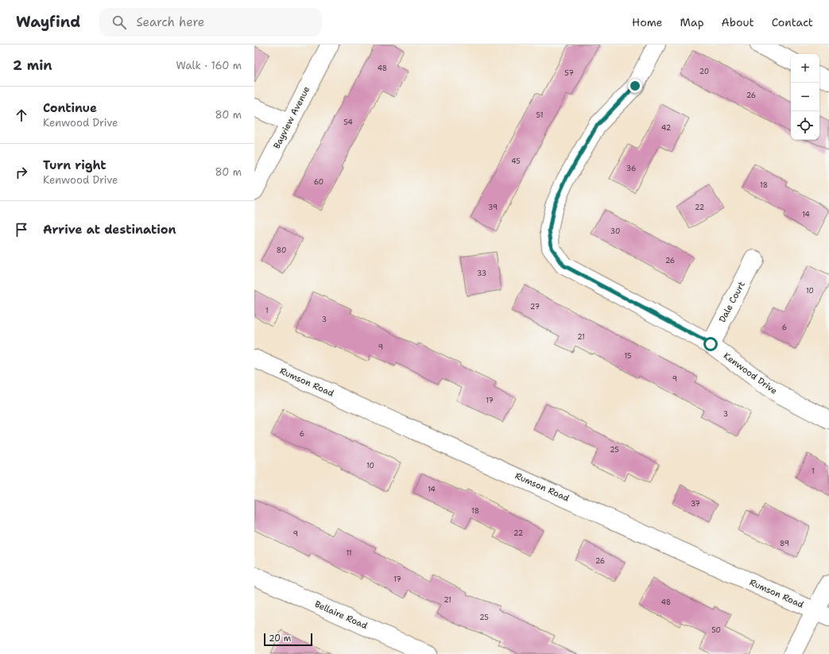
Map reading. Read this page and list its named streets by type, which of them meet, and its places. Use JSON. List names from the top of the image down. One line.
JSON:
{"streets":{"street":["Bayview Avenue","Dale Court","Kenwood Drive","Rumson Road","Bellaire Road"]},"crossings":[["Dale Court","Kenwood Drive"]],"house_numbers":["48","20","57","26","51","54","42","45","36","60","18","39","22","14","30","80","26","33","10","27","1","3","6","21","9","15","9","17","3","6","25","10","1","14","37","18","22","9","89","11","26","17","21","48","25","50"],"scale_bar":"20 m","page":{"header":"Wayfind","search":"Search here","nav":["Home","Map","About","Contact"],"heading":["2 min","Walk · 160 m"],"map_buttons":["+","−"],"list":[["Continue","Kenwood Drive","80 m"],["Turn right","Kenwood Drive","80 m"],"Arrive at destination"],"scale":"20 m"}}
